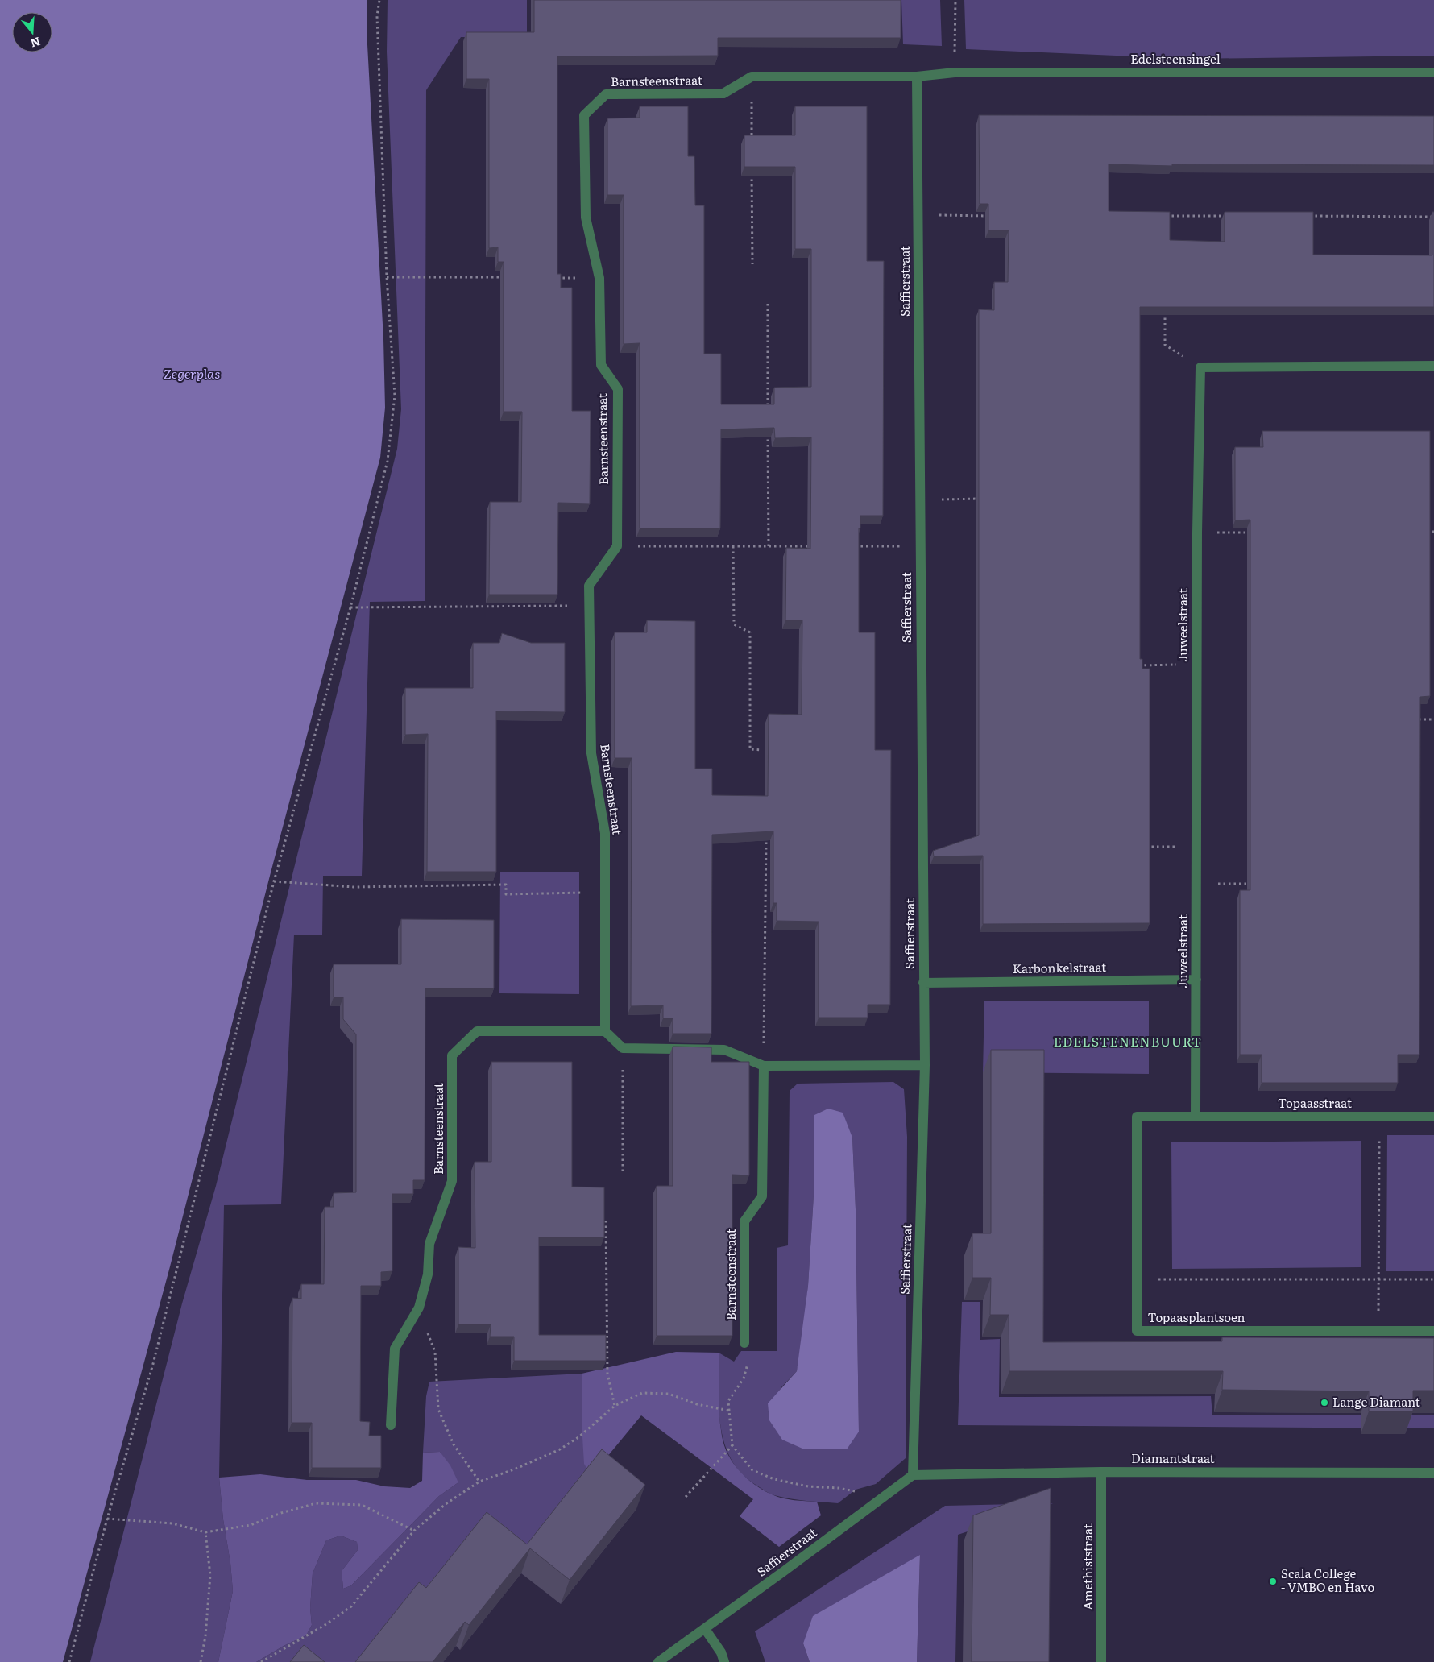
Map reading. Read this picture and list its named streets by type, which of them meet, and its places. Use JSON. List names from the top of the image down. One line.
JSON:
{"streets":{"street":["Edelsteensingel","Barnsteenstraat","Saffierstraat","Juweelstraat","Karbonkelstraat","Topaasstraat","Topaasplantsoen","Diamantstraat","Amethiststraat"]},"crossings":[["Edelsteensingel","Barnsteenstraat"],["Edelsteensingel","Saffierstraat"],["Barnsteenstraat","Saffierstraat"],["Saffierstraat","Karbonkelstraat"],["Saffierstraat","Diamantstraat"],["Juweelstraat","Karbonkelstraat"],["Juweelstraat","Topaasstraat"],["Juweelstraat","Topaasplantsoen"],["Topaasstraat","Topaasplantsoen"],["Diamantstraat","Amethiststraat"]],"districts":["EDELSTENENBUURT"],"water":["Zegerplas"],"places":["Lange Diamant","Scala College - VMBO en Havo"],"north":"bottom"}
